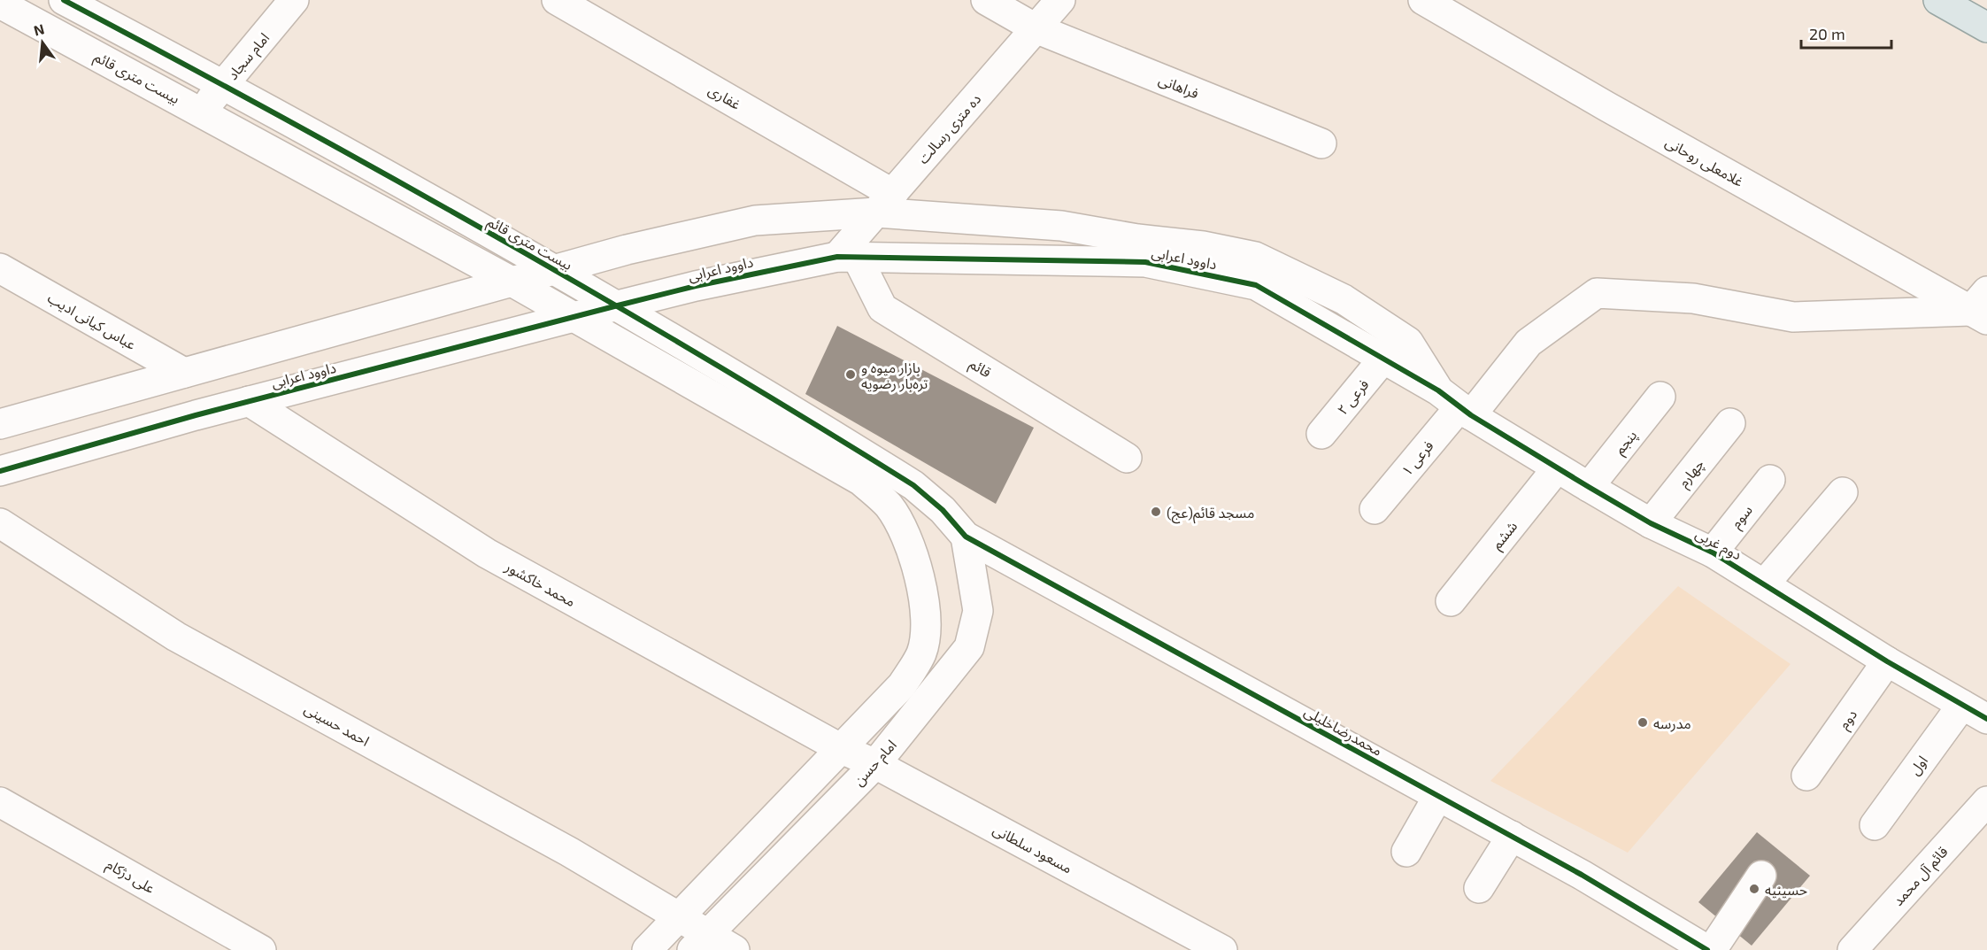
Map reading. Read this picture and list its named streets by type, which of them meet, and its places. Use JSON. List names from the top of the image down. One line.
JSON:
{"streets":{"street":["امام سجاد","بیست متری قائم","فراهانی","غفاری","ده متری رسالت","غلامعلی روحانی","داوود اعرابی","عباس کیانی ادیب","قائم","فرعی ۲","پنجم","فرعی ۱","چهارم","سوم","ششم","دوم غربی","محمد خاکشور","دوم","احمد حسینی","محمدرضاخلیلی","امام حسن","اول","مسعود سلطانی","علی دژکام","قائم آل محمد"]},"crossings":[["امام سجاد","بیست متری قائم"],["بیست متری قائم","داوود اعرابی"],["بیست متری قائم","محمد خاکشور"],["بیست متری قائم","محمدرضاخلیلی"],["بیست متری قائم","امام حسن"],["بیست متری قائم","مسعود سلطانی"],["فراهانی","ده متری رسالت"],["غفاری","ده متری رسالت"],["غفاری","داوود اعرابی"],["ده متری رسالت","داوود اعرابی"],["ده متری رسالت","قائم"],["غلامعلی روحانی","فرعی ۱"],["داوود اعرابی","عباس کیانی ادیب"],["داوود اعرابی","قائم"],["داوود اعرابی","فرعی ۲"],["داوود اعرابی","فرعی ۱"],["داوود اعرابی","دوم غربی"],["داوود اعرابی","محمد خاکشور"],["پنجم","دوم غربی"],["فرعی ۱","دوم غربی"],["چهارم","دوم غربی"],["سوم","دوم غربی"],["ششم","دوم غربی"],["دوم غربی","دوم"],["دوم غربی","اول"],["محمد خاکشور","مسعود سلطانی"],["احمد حسینی","امام حسن"],["محمدرضاخلیلی","امام حسن"],["امام حسن","مسعود سلطانی"]],"places":["بازار میوه و تره‌بار رضویه","مسجد قائم(عج)","مدرسه","حسینیه"],"scale_bar":"20 m","north":"top"}
